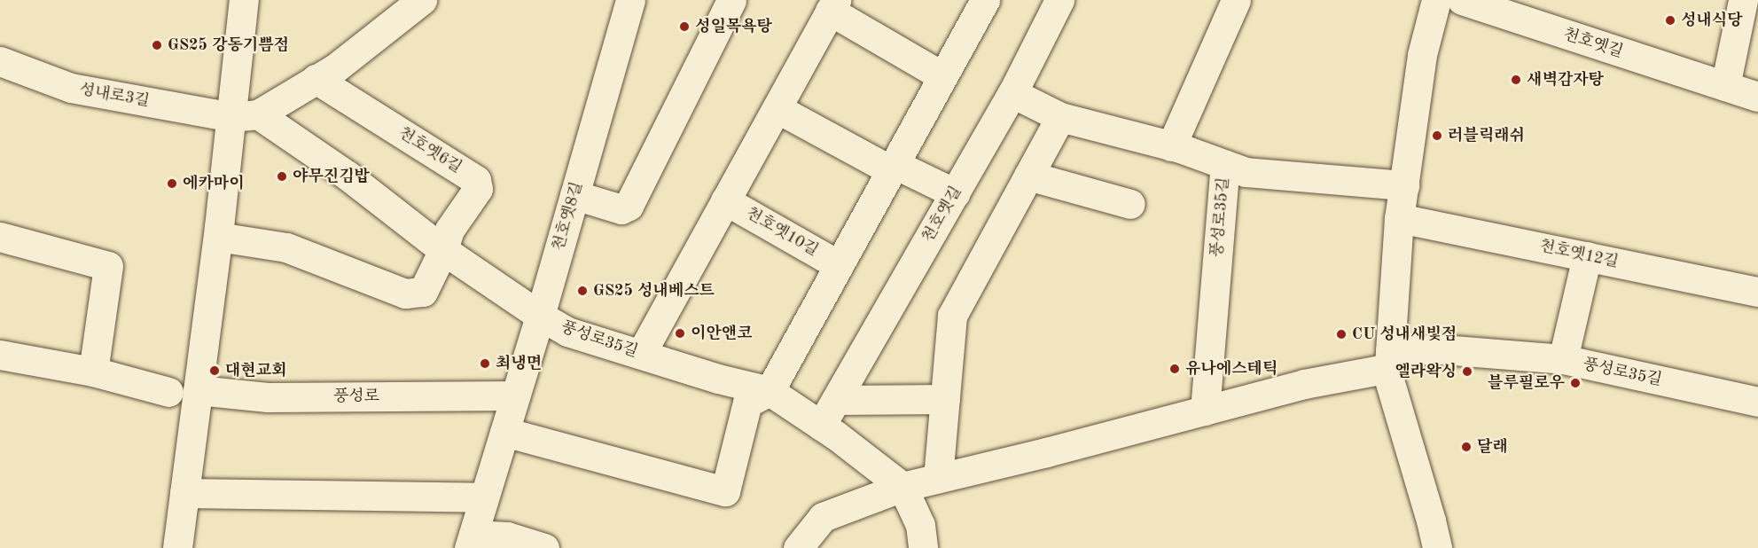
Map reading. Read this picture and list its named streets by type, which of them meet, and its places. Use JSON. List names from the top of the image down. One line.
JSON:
{"streets":{"street":["천호옛길","성내로3길","천호옛6길","천호옛8길","풍성로35길","천호옛10길","천호옛12길","풍성로"]},"crossings":[["천호옛길","풍성로35길"],["성내로3길","풍성로35길"],["천호옛6길","풍성로35길"],["천호옛8길","풍성로35길"],["천호옛8길","풍성로"]],"places":["성내식당","성일목욕탕","GS25 강동기쁨점","새벽감자탕","러블릭래쉬","야무진김밥","에카마이","GS25 성내베스트","이안앤코","CU 성내새빛점","최냉면","유나에스테틱","대현교회","엘라왁싱","블루필로우","달래"]}
